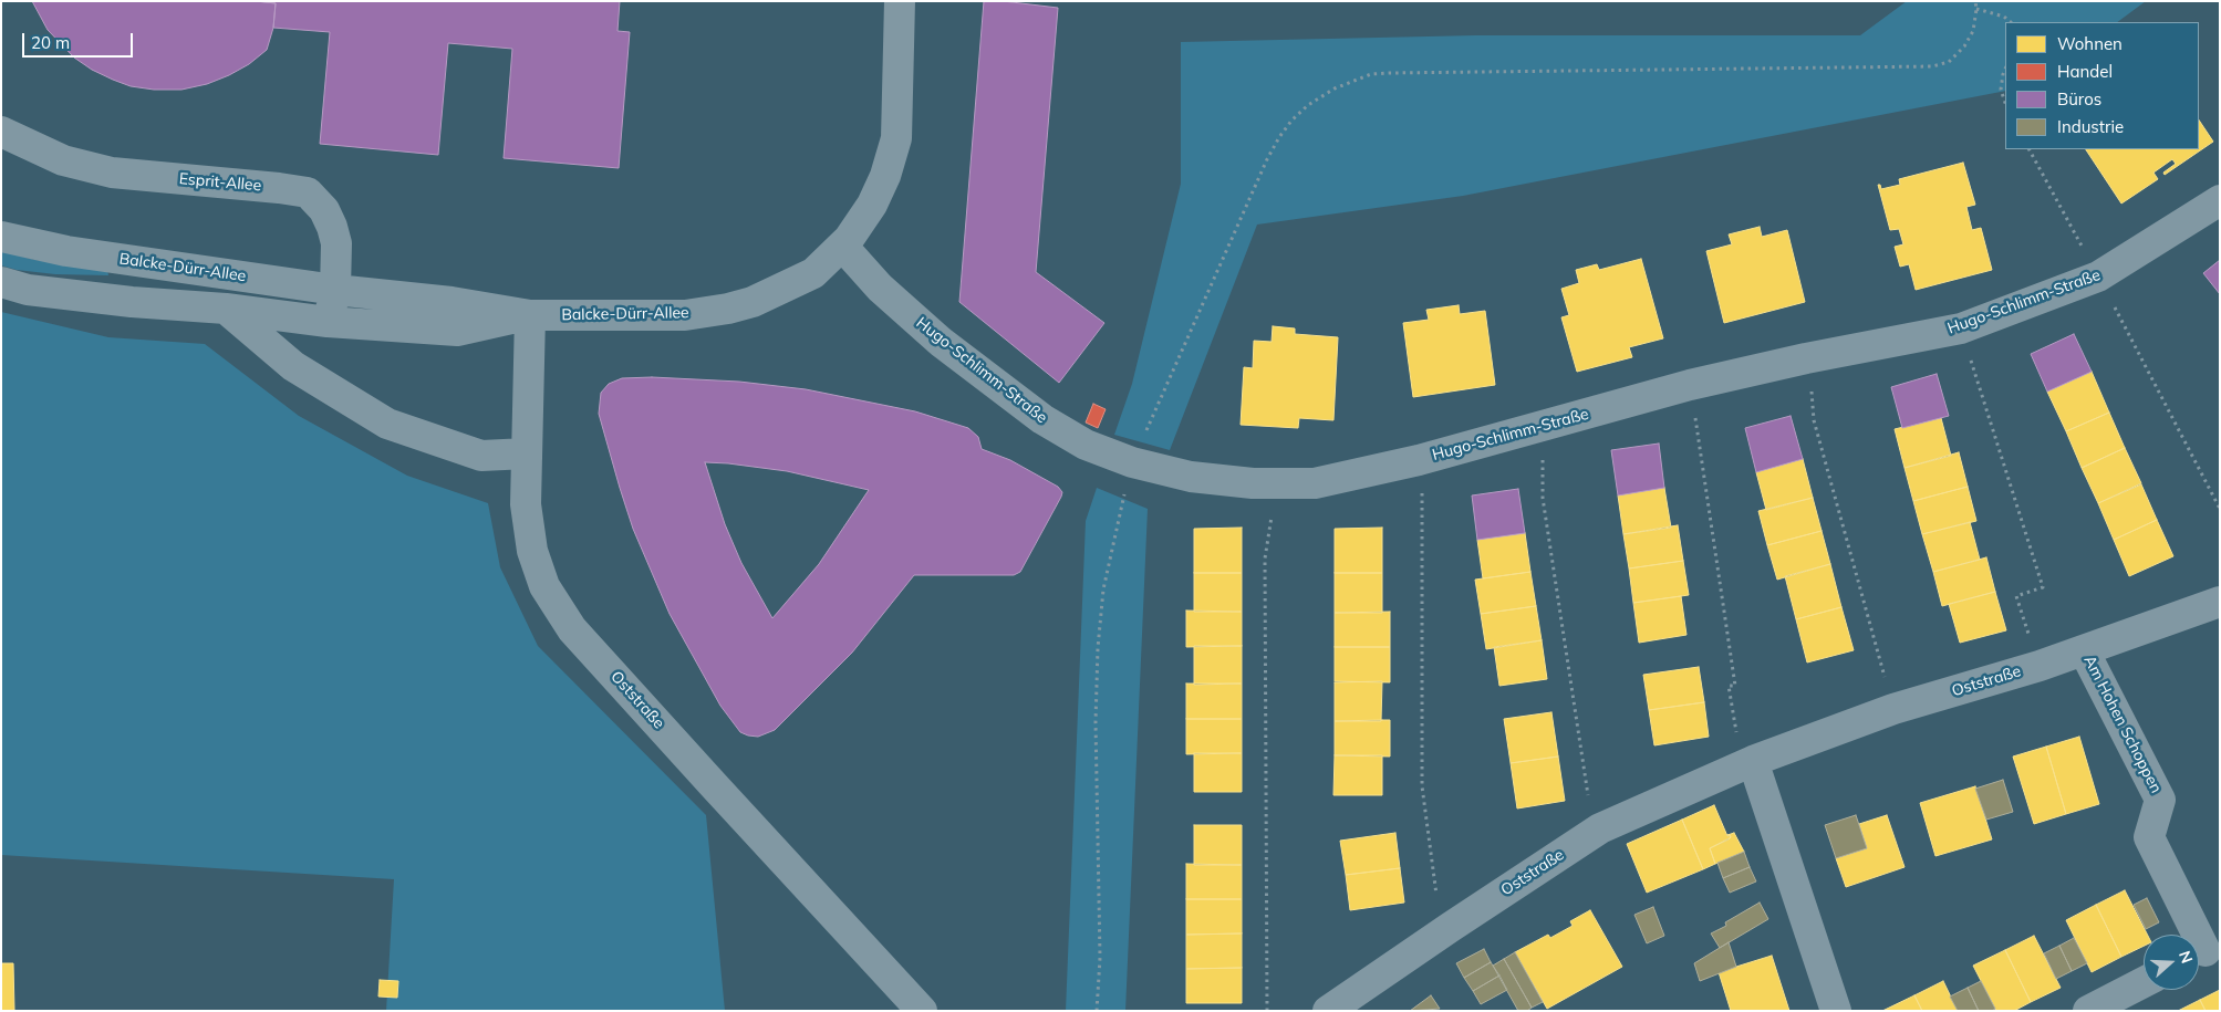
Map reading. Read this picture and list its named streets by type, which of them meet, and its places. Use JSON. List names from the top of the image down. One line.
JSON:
{"streets":{"street":["Esprit-Allee","Balcke-Dürr-Allee","Hugo-Schlimm-Straße","Oststraße","Am Hohen Schoppen"]},"crossings":[["Esprit-Allee","Balcke-Dürr-Allee"],["Balcke-Dürr-Allee","Hugo-Schlimm-Straße"],["Balcke-Dürr-Allee","Oststraße"],["Oststraße","Am Hohen Schoppen"]],"legend":["Wohnen","Handel","Büros","Industrie"],"scale_bar":"20 m","north":"right"}
